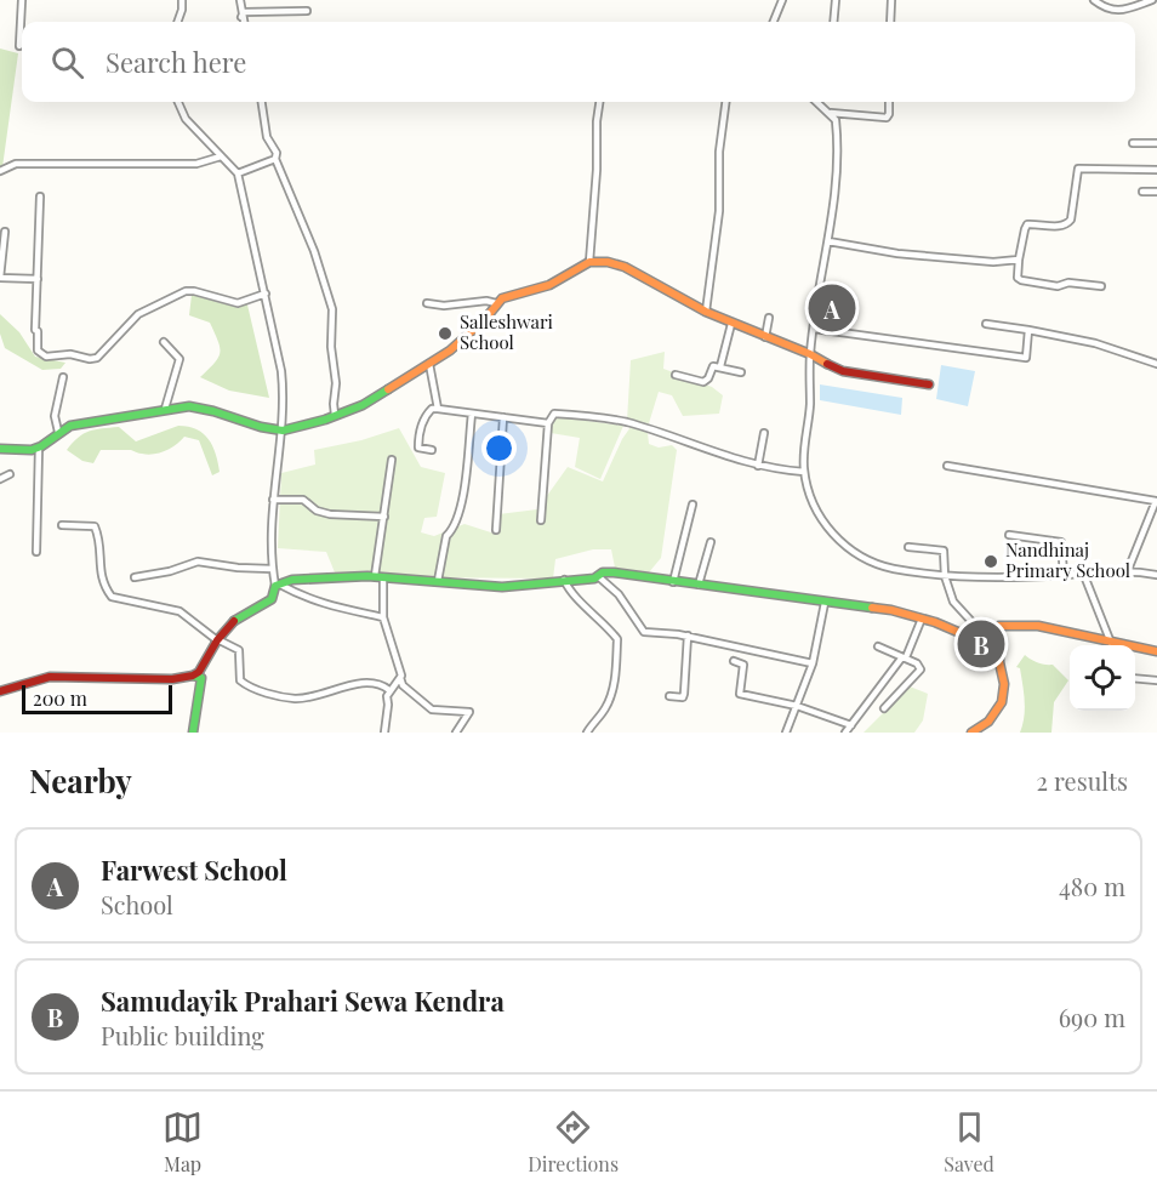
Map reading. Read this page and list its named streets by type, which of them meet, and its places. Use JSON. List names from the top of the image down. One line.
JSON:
{"places":["Salleshwari School","Nandhinaj Primary School"],"scale_bar":"200 m","page":{"search":"Search here","pins":["A","B"],"scale":"200 m","heading":["Nearby","2 results"],"list":[{"mark":"A","name":"Farwest School","note":"School","value":"480 m"},{"mark":"B","name":"Samudayik Prahari Sewa Kendra","note":"Public building","value":"690 m"}],"nav":["Map","Directions","Saved"]}}
